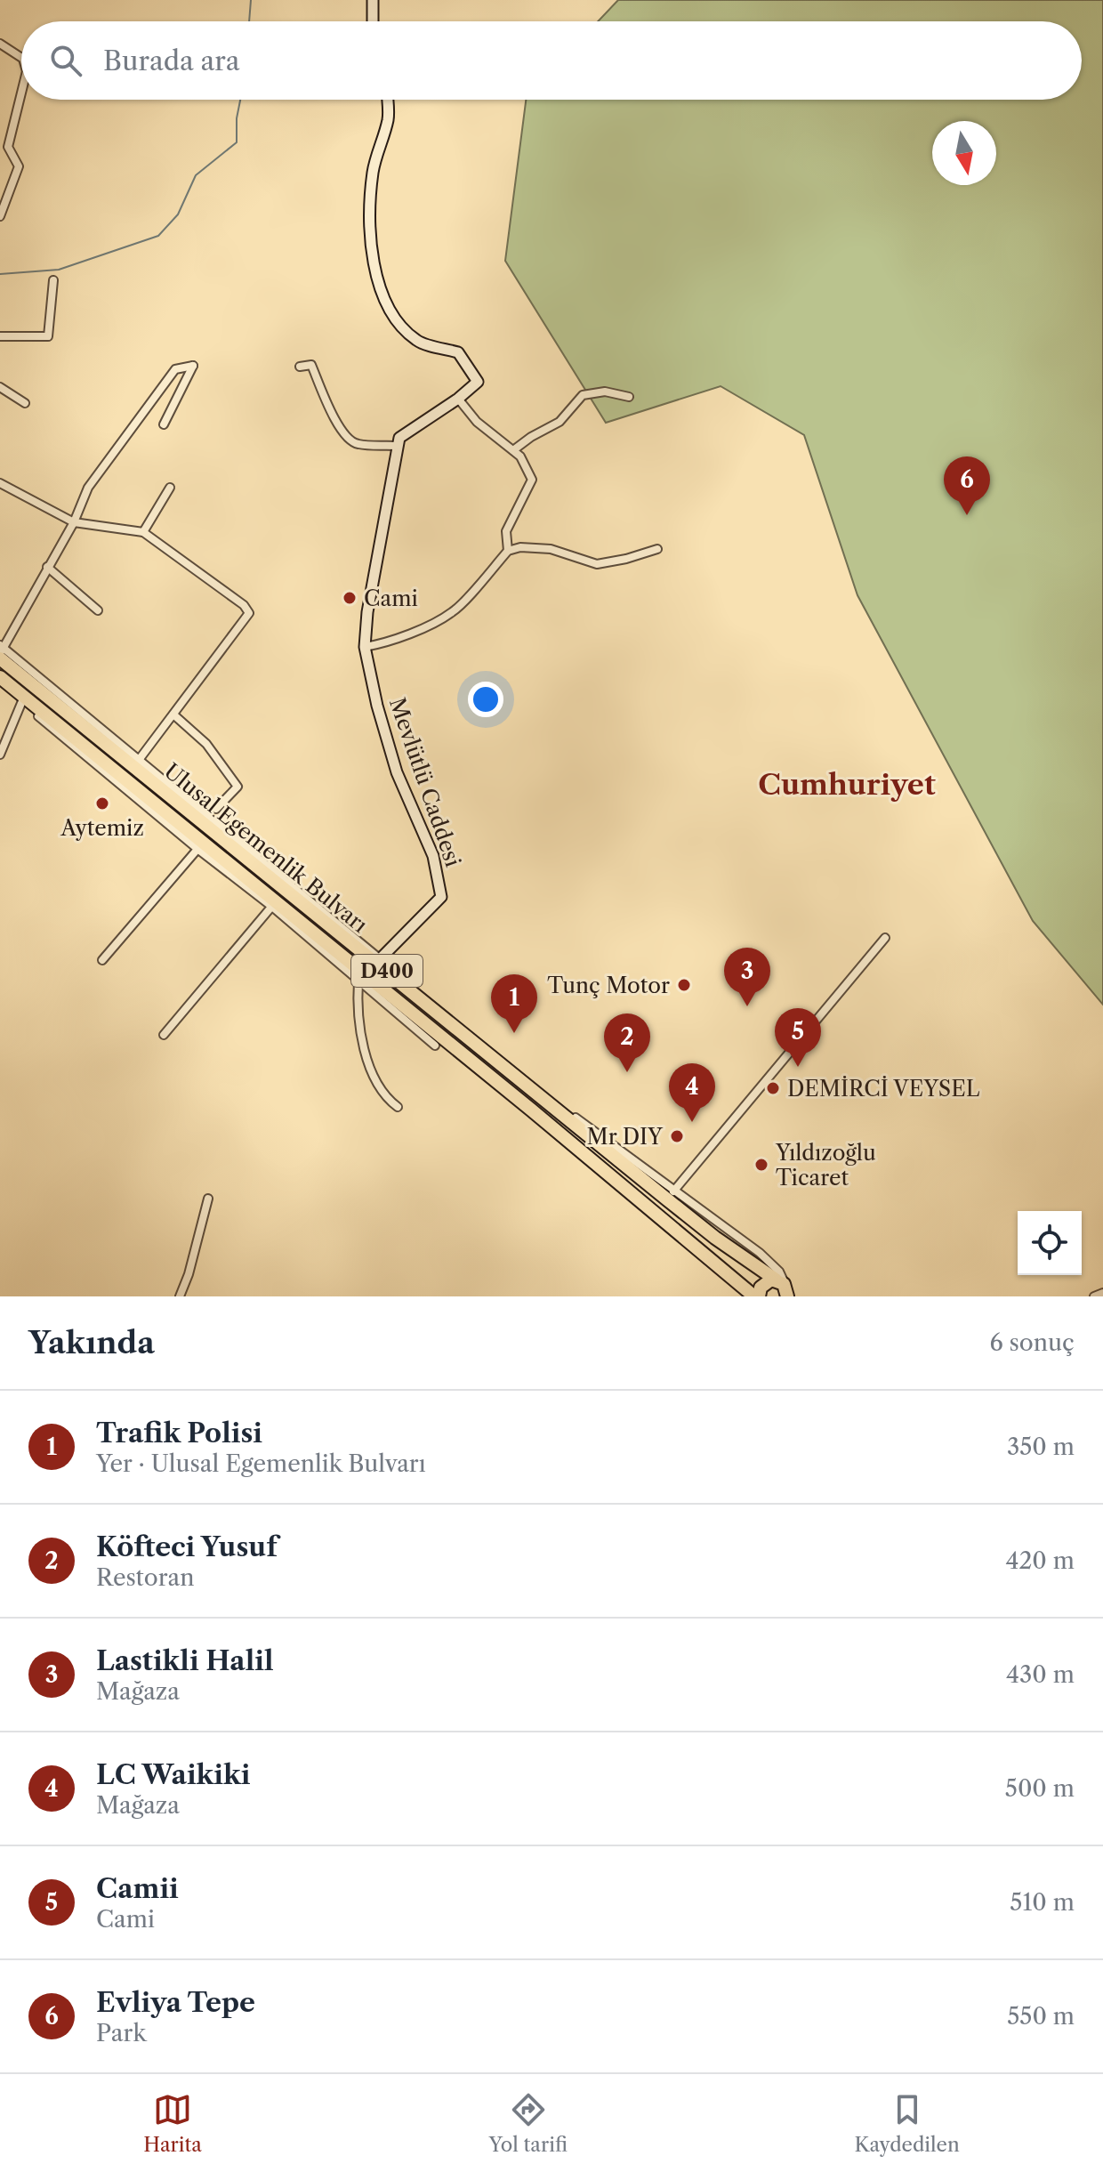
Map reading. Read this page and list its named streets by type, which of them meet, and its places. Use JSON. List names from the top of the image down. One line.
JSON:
{"streets":{"highway":["Ulusal Egemenlik Bulvarı","D400"],"street":["Mevlütlü Caddesi"]},"crossings":[["Mevlütlü Caddesi","Ulusal Egemenlik Bulvarı"]],"districts":["Cumhuriyet"],"places":["Cami","Aytemiz","Tunç Motor","DEMİRCİ VEYSEL","Mr DIY","Yıldızoğlu Ticaret"],"north":"bottom","page":{"search":"Burada ara","pins":["6","3","1","5","2","4"],"heading":["Yakında","6 sonuç"],"list":[{"mark":"1","name":"Trafik Polisi","note":"Yer · Ulusal Egemenlik Bulvarı","value":"350 m"},{"mark":"2","name":"Köfteci Yusuf","note":"Restoran","value":"420 m"},{"mark":"3","name":"Lastikli Halil","note":"Mağaza","value":"430 m"},{"mark":"4","name":"LC Waikiki","note":"Mağaza","value":"500 m"},{"mark":"5","name":"Camii","note":"Cami","value":"510 m"},{"mark":"6","name":"Evliya Tepe","note":"Park","value":"550 m"}],"nav":["Harita","Yol tarifi","Kaydedilen"]}}
